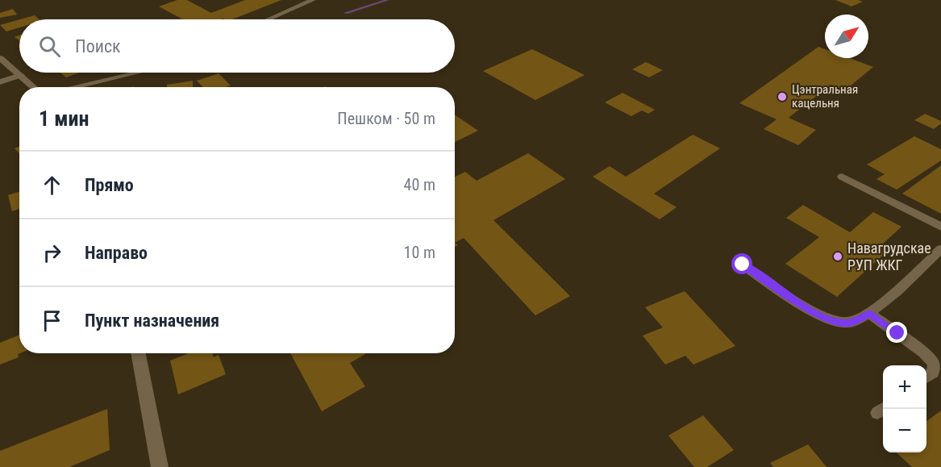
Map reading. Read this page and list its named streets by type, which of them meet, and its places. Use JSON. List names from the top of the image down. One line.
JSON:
{"places":["Цэнтральная кацельня","Навагрудскае РУП ЖКГ"],"north":"top right","page":{"search":"Поиск","heading":["1 мин","Пешком · 50 m"],"list":[["Прямо","40 m"],["Направо","10 m"],"Пункт назначения"],"map_buttons":["+","−"]}}
